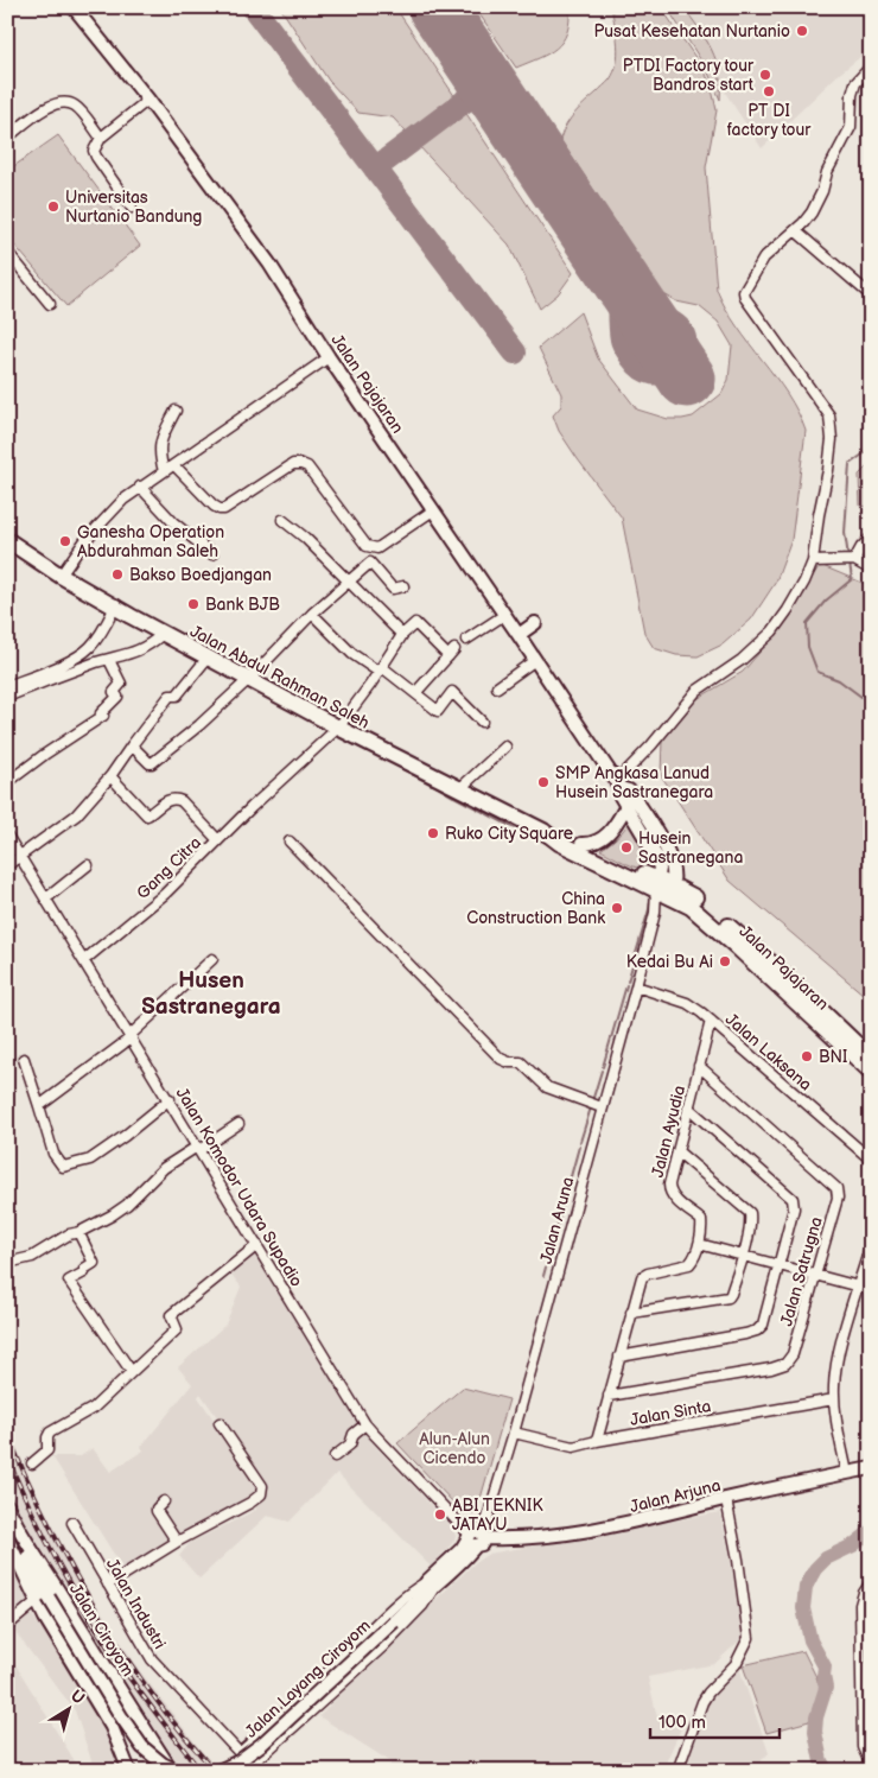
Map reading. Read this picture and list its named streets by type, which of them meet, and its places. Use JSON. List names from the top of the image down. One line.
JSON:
{"streets":{"highway":["Jalan Pajajaran","Jalan Abdul Rahman Saleh"],"main road":["Jalan Arjuna","Jalan Ciroyom","Jalan Layang Ciroyom"],"street":["Gang Citra","Jalan Laksana","Jalan Ayudia","Jalan Komodor Udara Supadio","Jalan Aruna","Jalan Satrugna","Jalan Sinta","Jalan Industri"]},"crossings":[["Jalan Pajajaran","Jalan Abdul Rahman Saleh"],["Jalan Pajajaran","Jalan Aruna"],["Jalan Abdul Rahman Saleh","Gang Citra"],["Jalan Abdul Rahman Saleh","Jalan Aruna"],["Gang Citra","Jalan Komodor Udara Supadio"],["Jalan Laksana","Jalan Ayudia"],["Jalan Laksana","Jalan Aruna"],["Jalan Ayudia","Jalan Satrugna"],["Jalan Komodor Udara Supadio","Jalan Aruna"],["Jalan Komodor Udara Supadio","Jalan Arjuna"],["Jalan Aruna","Jalan Sinta"],["Jalan Aruna","Jalan Arjuna"]],"districts":["Husen Sastranegara"],"parks":["Alun-Alun Cicendo"],"places":["Pusat Kesehatan Nurtanio","PTDI Factory tour Bandros start","PT DI factory tour","Universitas Nurtanio Bandung","Ganesha Operation Abdurahman Saleh","Bakso Boedjangan","Bank BJB","SMP Angkasa Lanud Husein Sastranegara","Ruko City Square","Husein Sastranegana","China Construction Bank","Kedai Bu Ai","BNI","ABI TEKNIK JATAYU"],"scale_bar":"100 m","north":"top right"}
